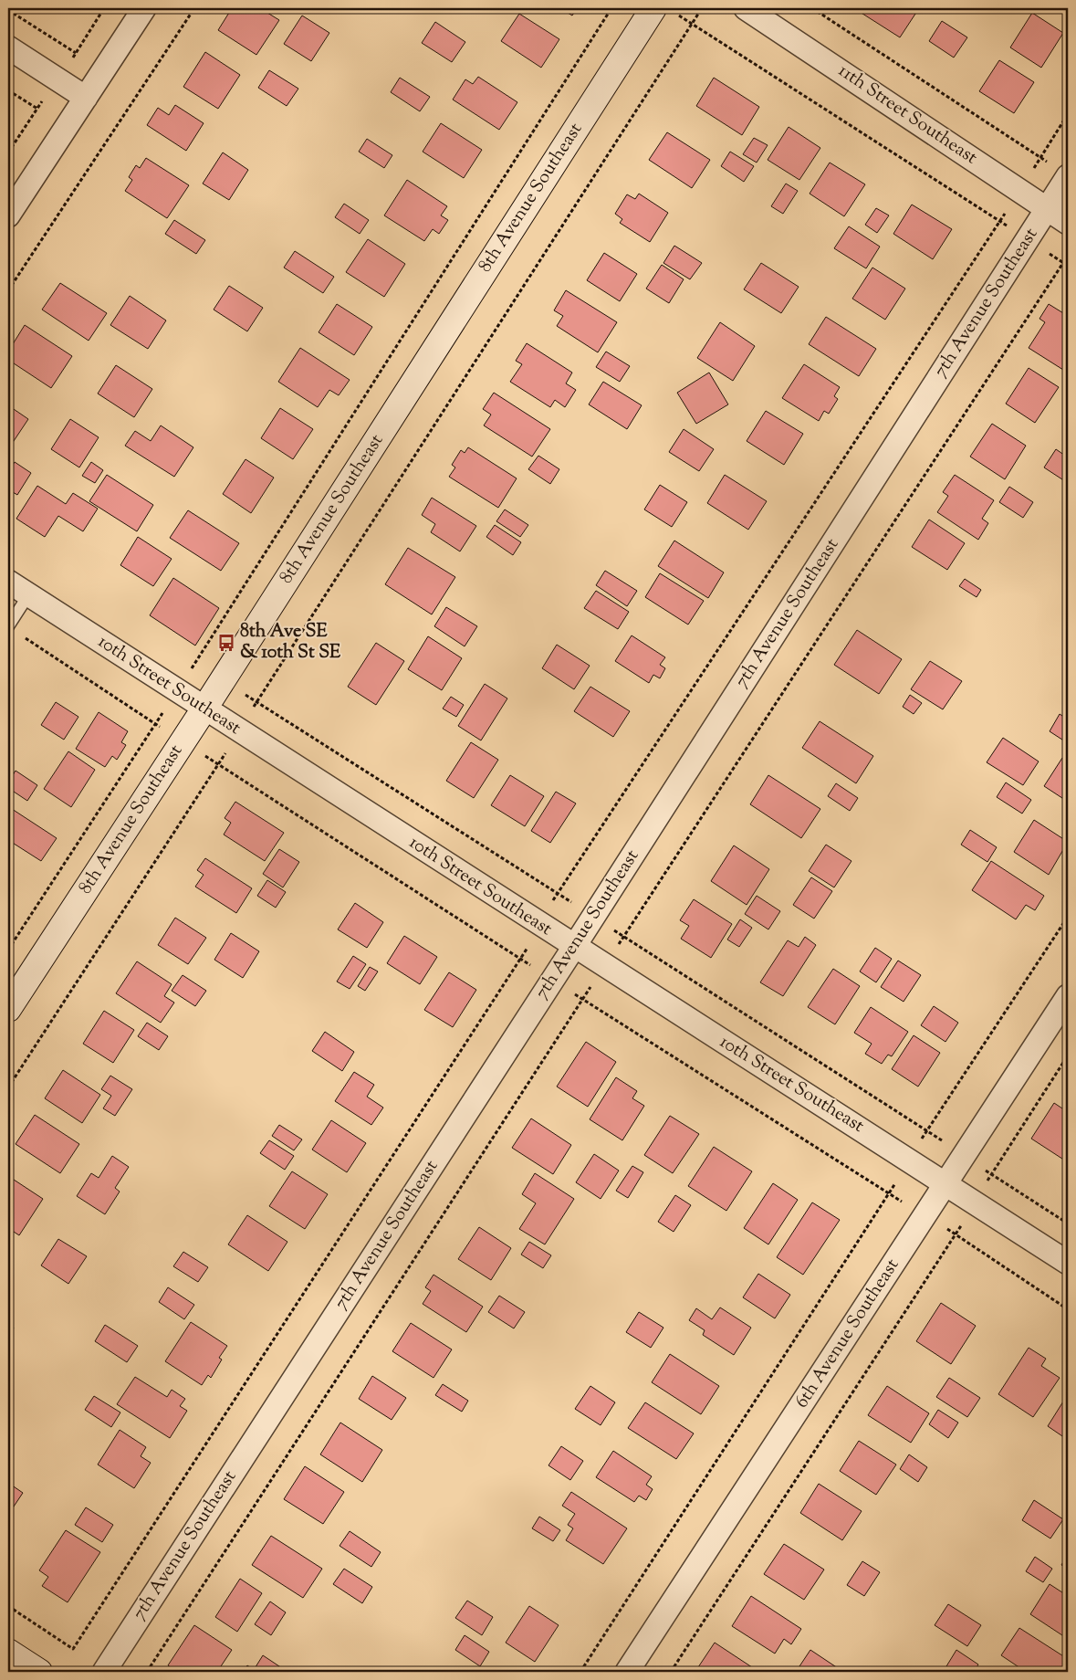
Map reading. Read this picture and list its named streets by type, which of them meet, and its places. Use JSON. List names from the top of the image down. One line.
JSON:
{"streets":{"street":["11th Street Southeast","8th Avenue Southeast","7th Avenue Southeast","10th Street Southeast","6th Avenue Southeast"]},"crossings":[["11th Street Southeast","7th Avenue Southeast"],["8th Avenue Southeast","10th Street Southeast"],["7th Avenue Southeast","10th Street Southeast"],["10th Street Southeast","6th Avenue Southeast"]],"places":{"bus stop":["8th Ave SE & 10th St SE"]}}
